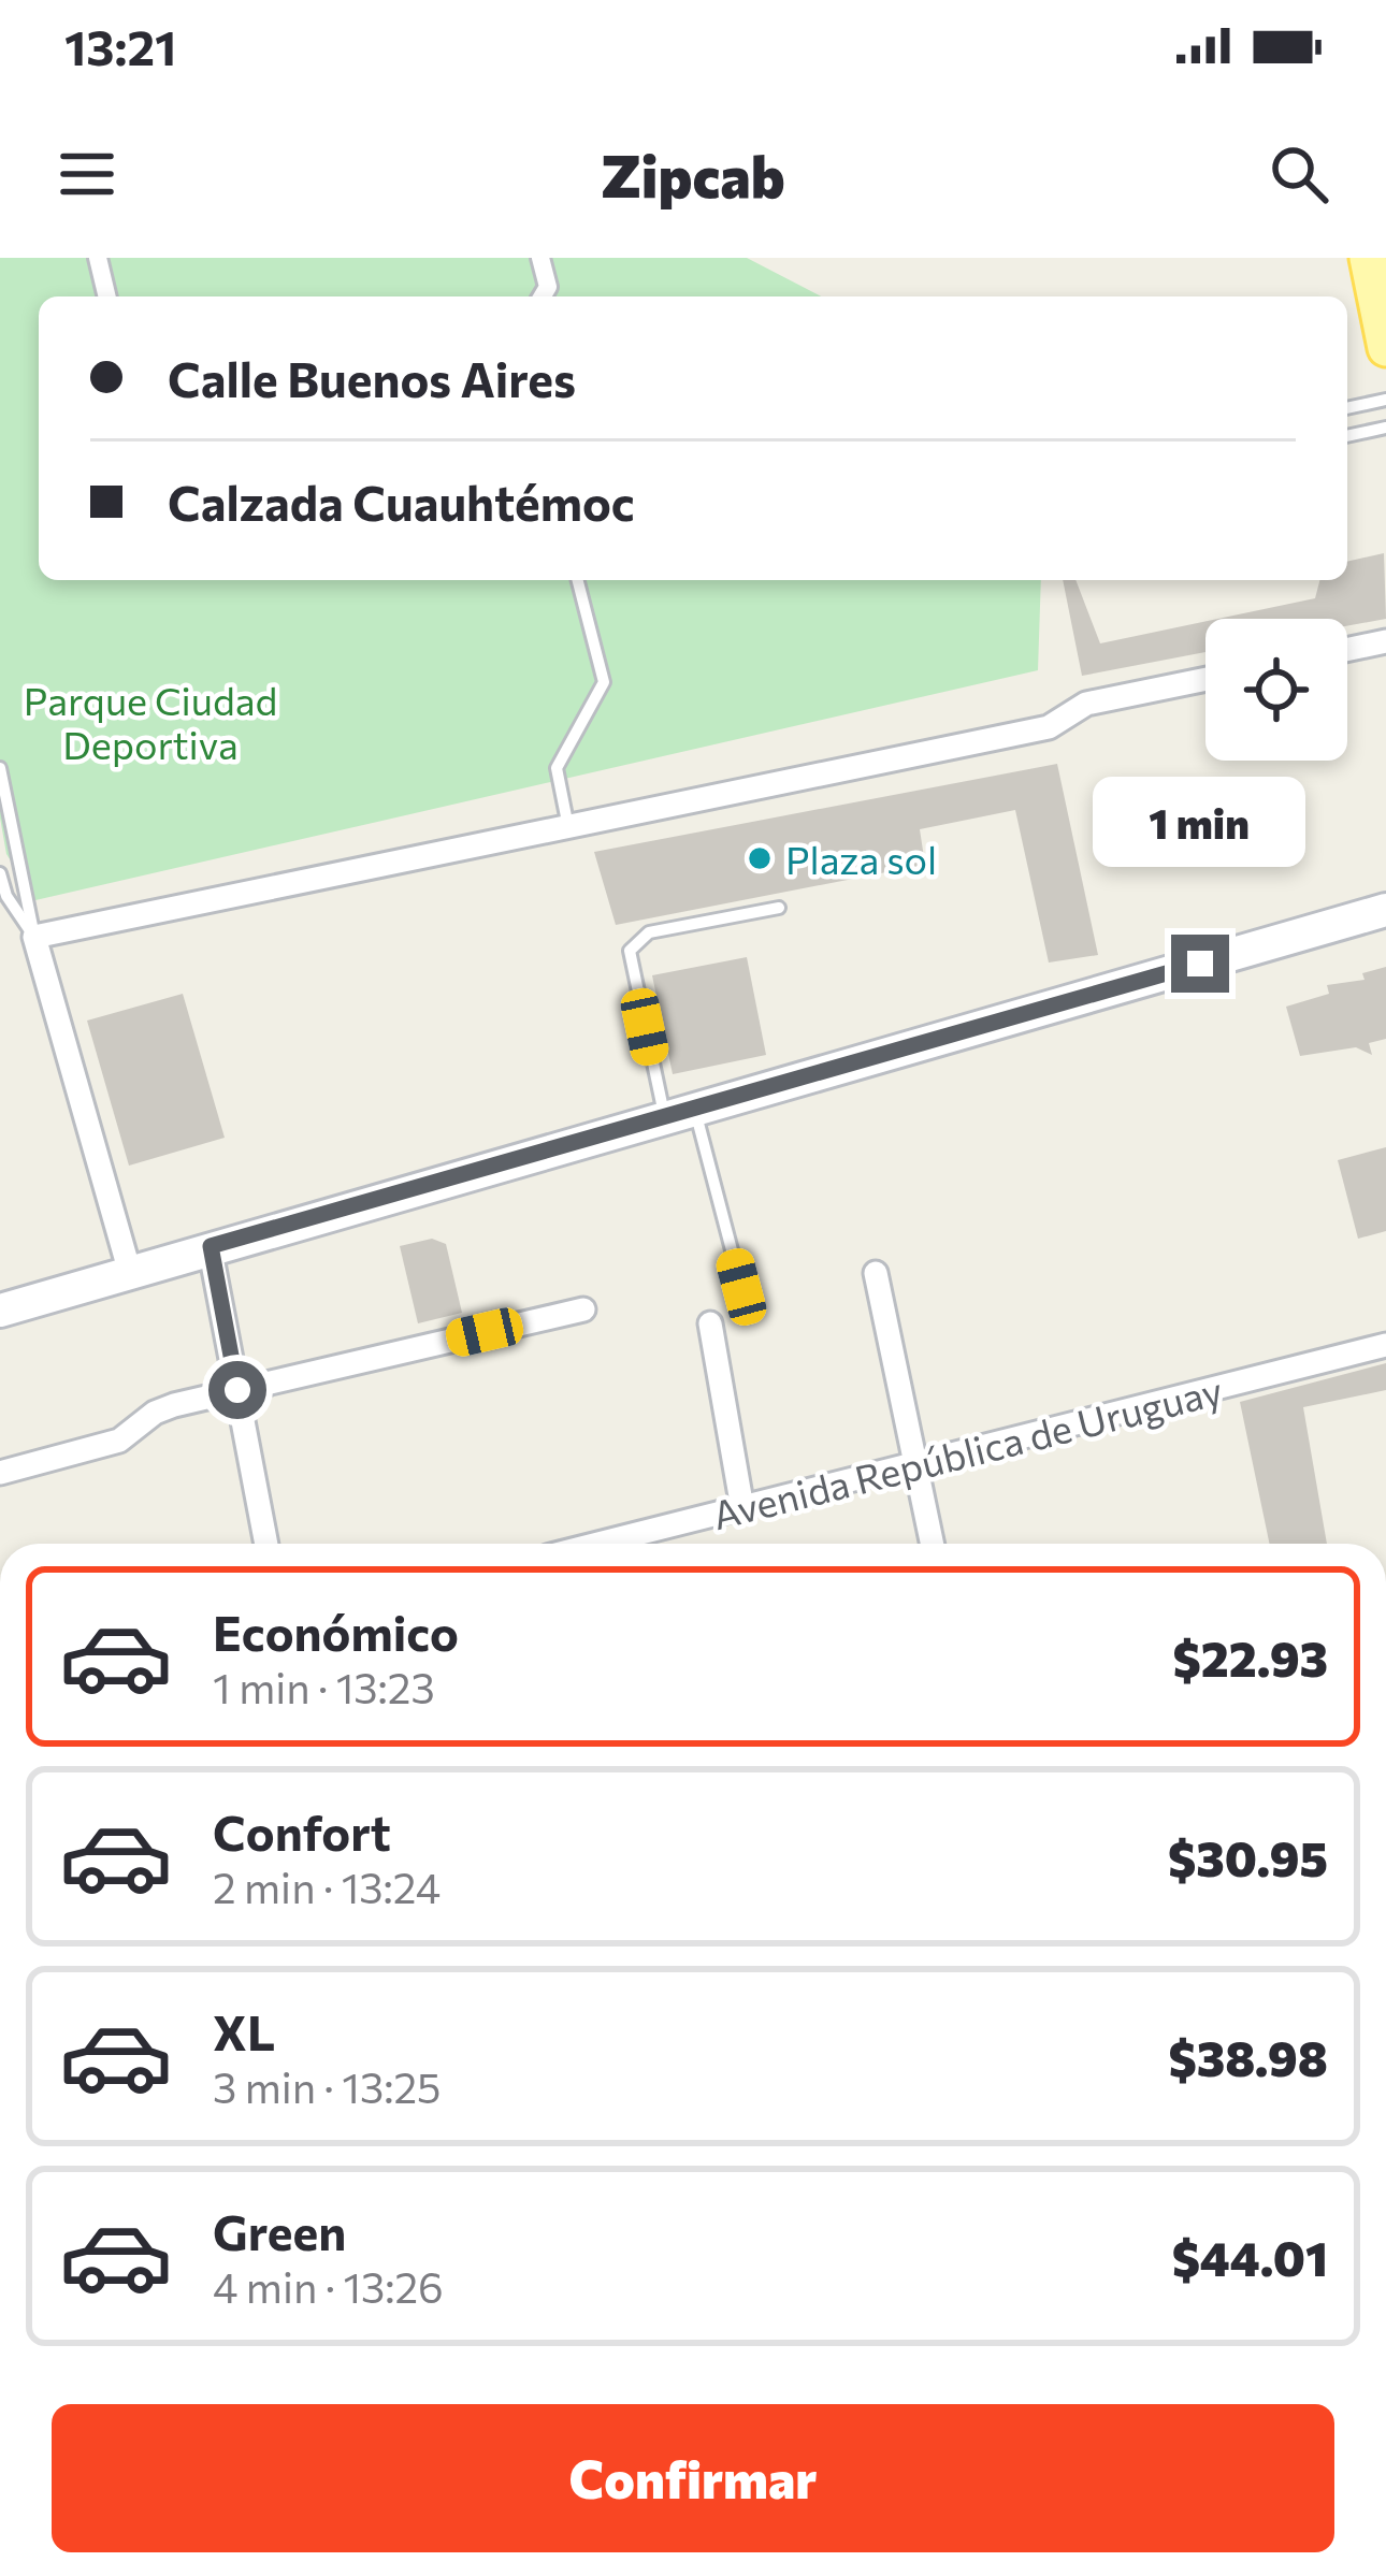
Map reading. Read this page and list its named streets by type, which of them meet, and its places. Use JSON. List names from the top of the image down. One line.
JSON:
{"streets":{"street":["Avenida República de Uruguay"]},"parks":["Parque Ciudad Deportiva"],"places":["Plaza sol"],"page":{"status":"13:21","header":"Zipcab","banner":["Calle Buenos Aires","Calzada Cuauhtémoc"],"bubble":"1 min","list":[{"name":"Económico","note":"1 min · 13:23","value":"$22.93"},{"name":"Confort","note":"2 min · 13:24","value":"$30.95"},{"name":"XL","note":"3 min · 13:25","value":"$38.98"},{"name":"Green","note":"4 min · 13:26","value":"$44.01"}],"buttons":"Confirmar"}}
